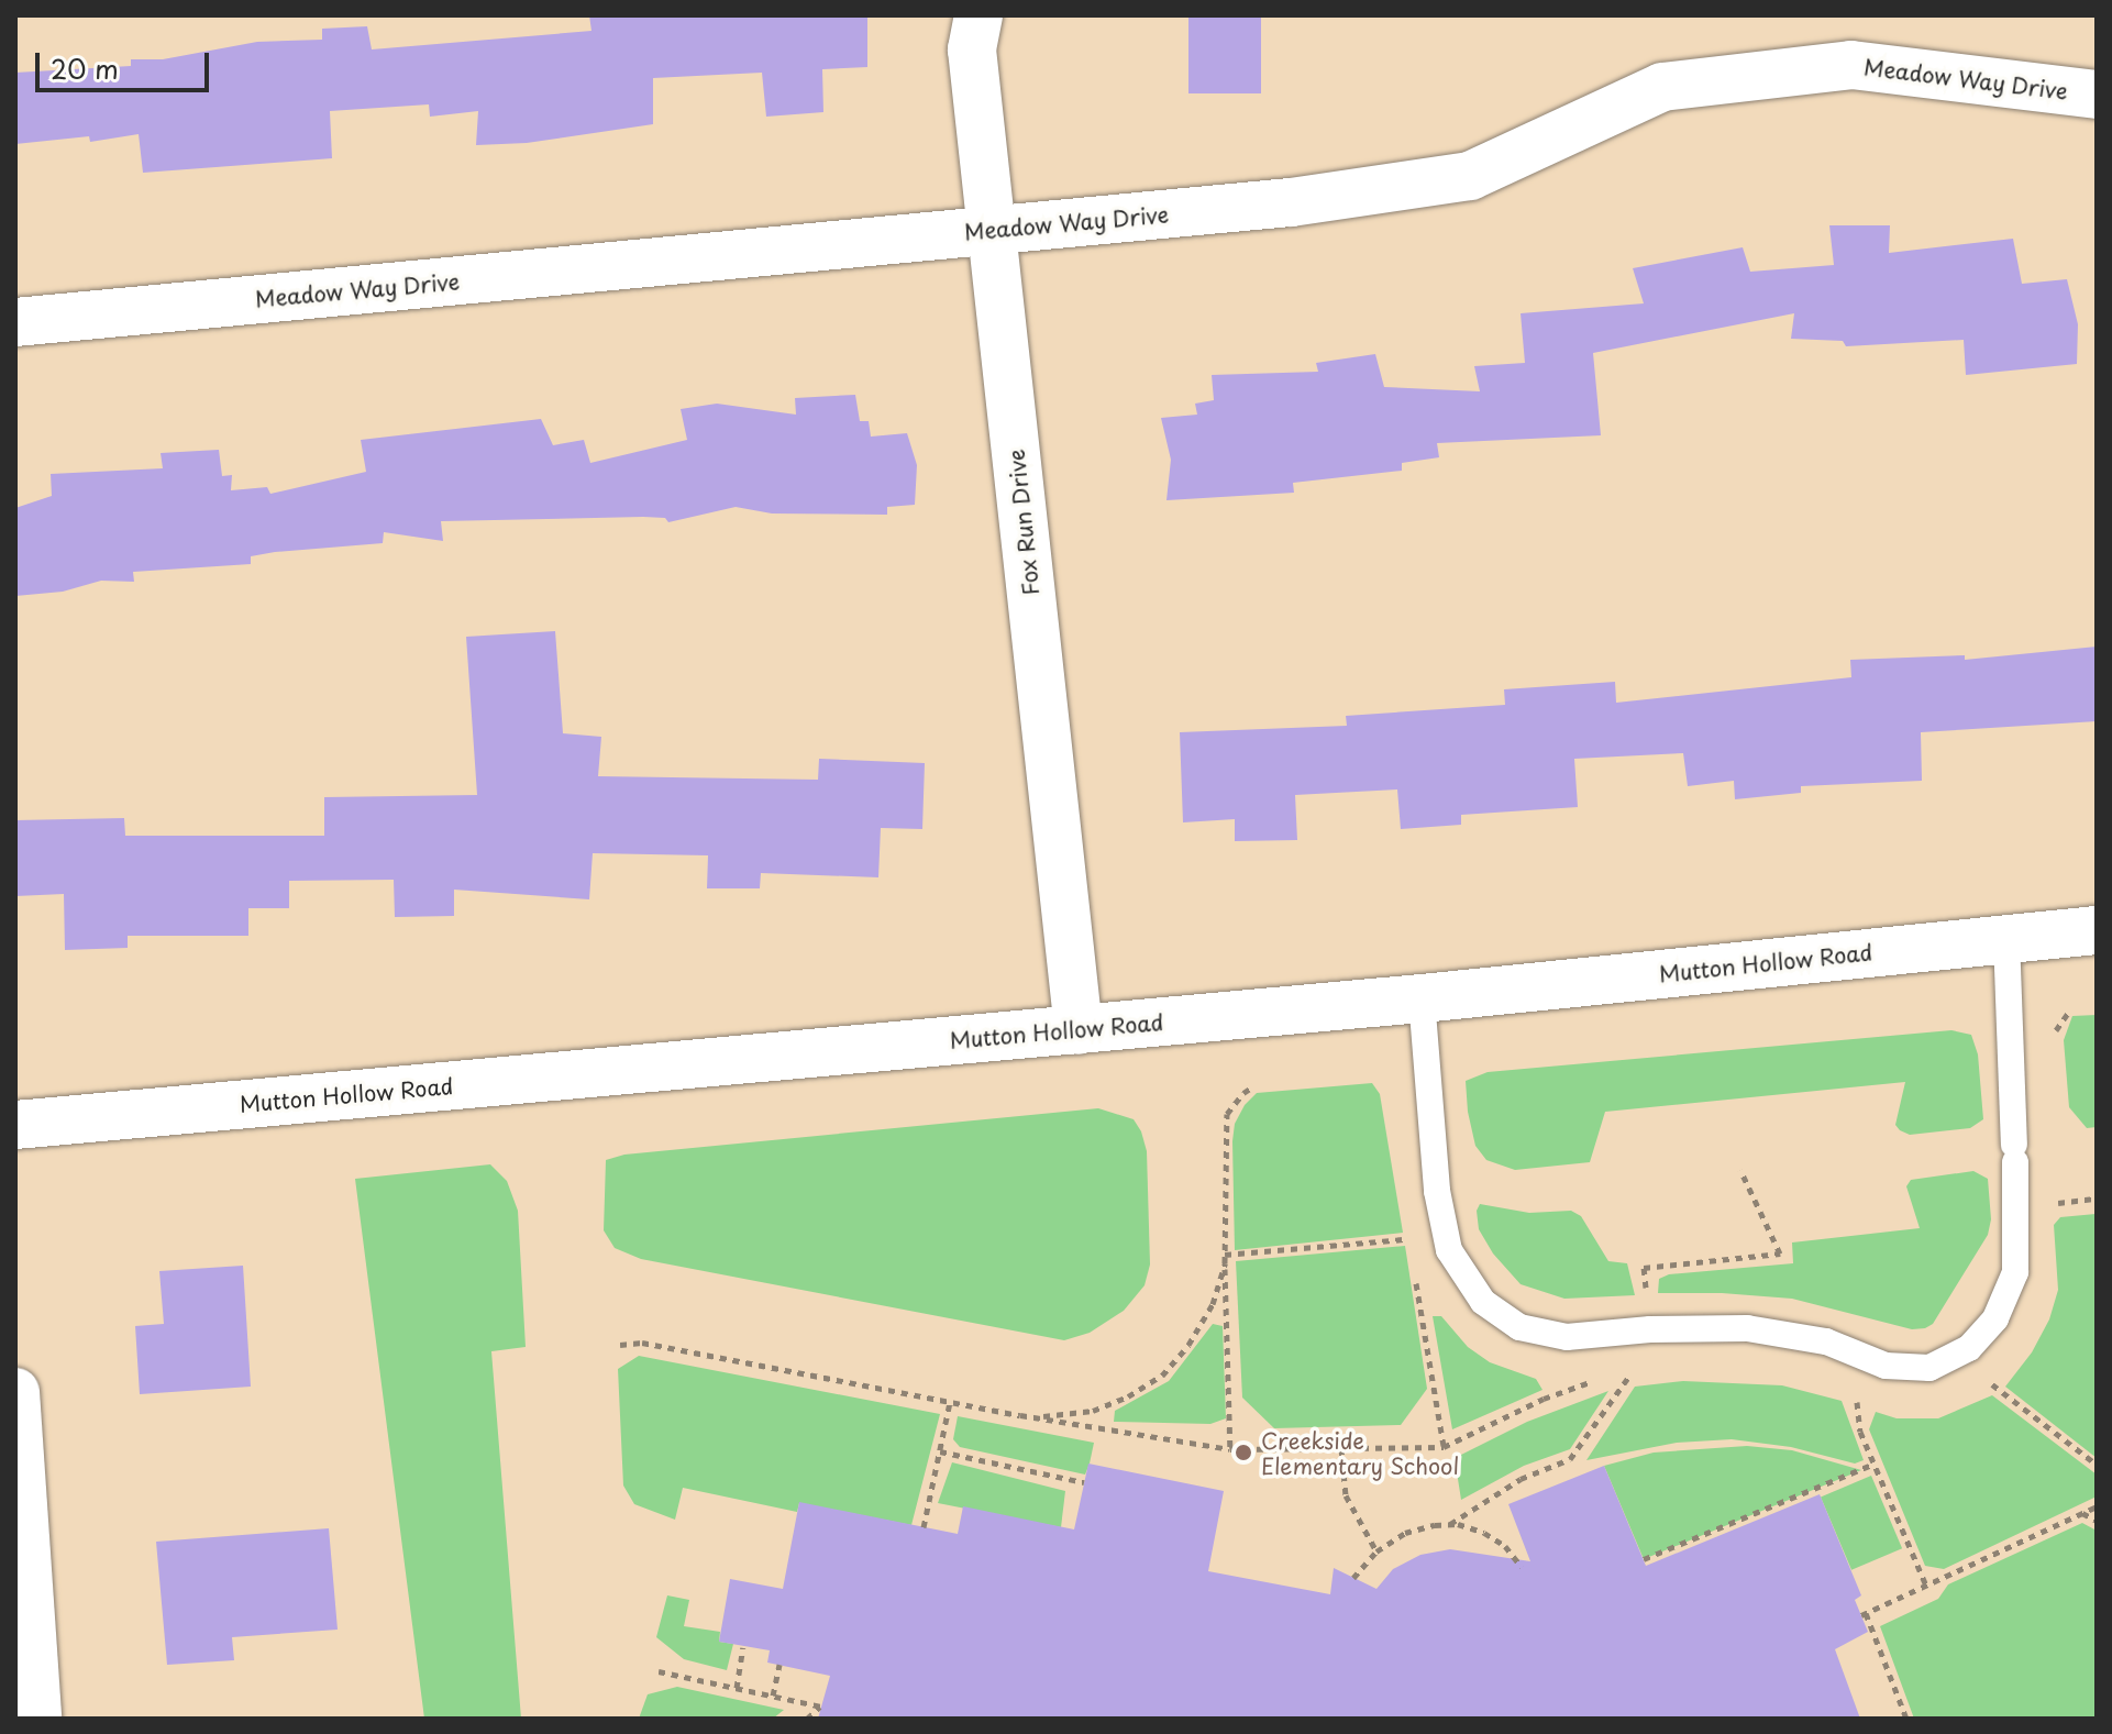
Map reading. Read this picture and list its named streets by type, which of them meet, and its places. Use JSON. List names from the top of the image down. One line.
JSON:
{"streets":{"street":["Meadow Way Drive","Fox Run Drive","Mutton Hollow Road"]},"crossings":[["Meadow Way Drive","Fox Run Drive"],["Fox Run Drive","Mutton Hollow Road"]],"places":["Creekside Elementary School"],"scale_bar":"20 m"}
